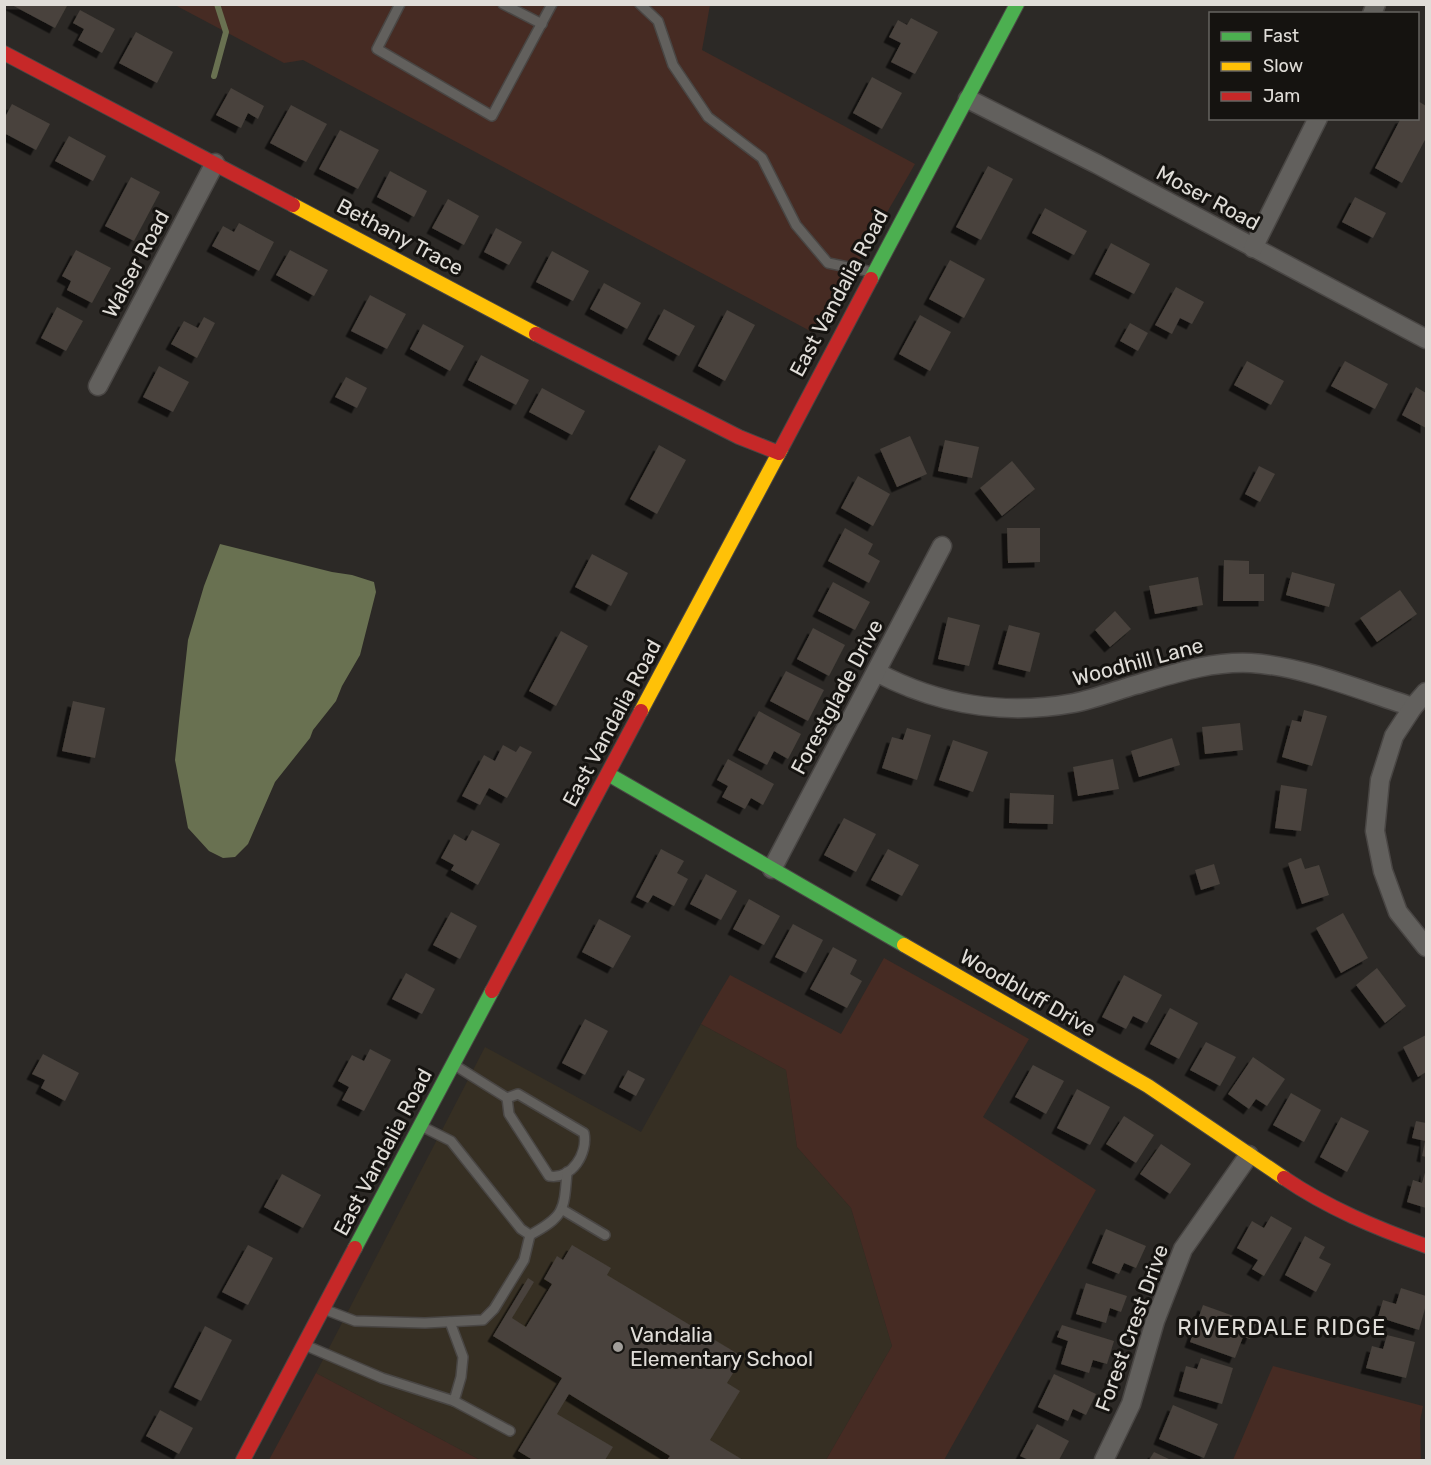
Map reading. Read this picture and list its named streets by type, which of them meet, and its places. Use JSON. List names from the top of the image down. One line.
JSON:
{"streets":{"street":["Moser Road","Bethany Trace","Walser Road","East Vandalia Road","Woodhill Lane","Forestglade Drive","Woodbluff Drive","Forest Crest Drive"]},"crossings":[["Moser Road","East Vandalia Road"],["Bethany Trace","Walser Road"],["Bethany Trace","East Vandalia Road"],["East Vandalia Road","Woodbluff Drive"],["Woodhill Lane","Forestglade Drive"],["Forestglade Drive","Woodbluff Drive"],["Woodbluff Drive","Forest Crest Drive"]],"districts":["RIVERDALE RIDGE"],"places":["Vandalia Elementary School"],"legend":["Fast","Slow","Jam"]}
